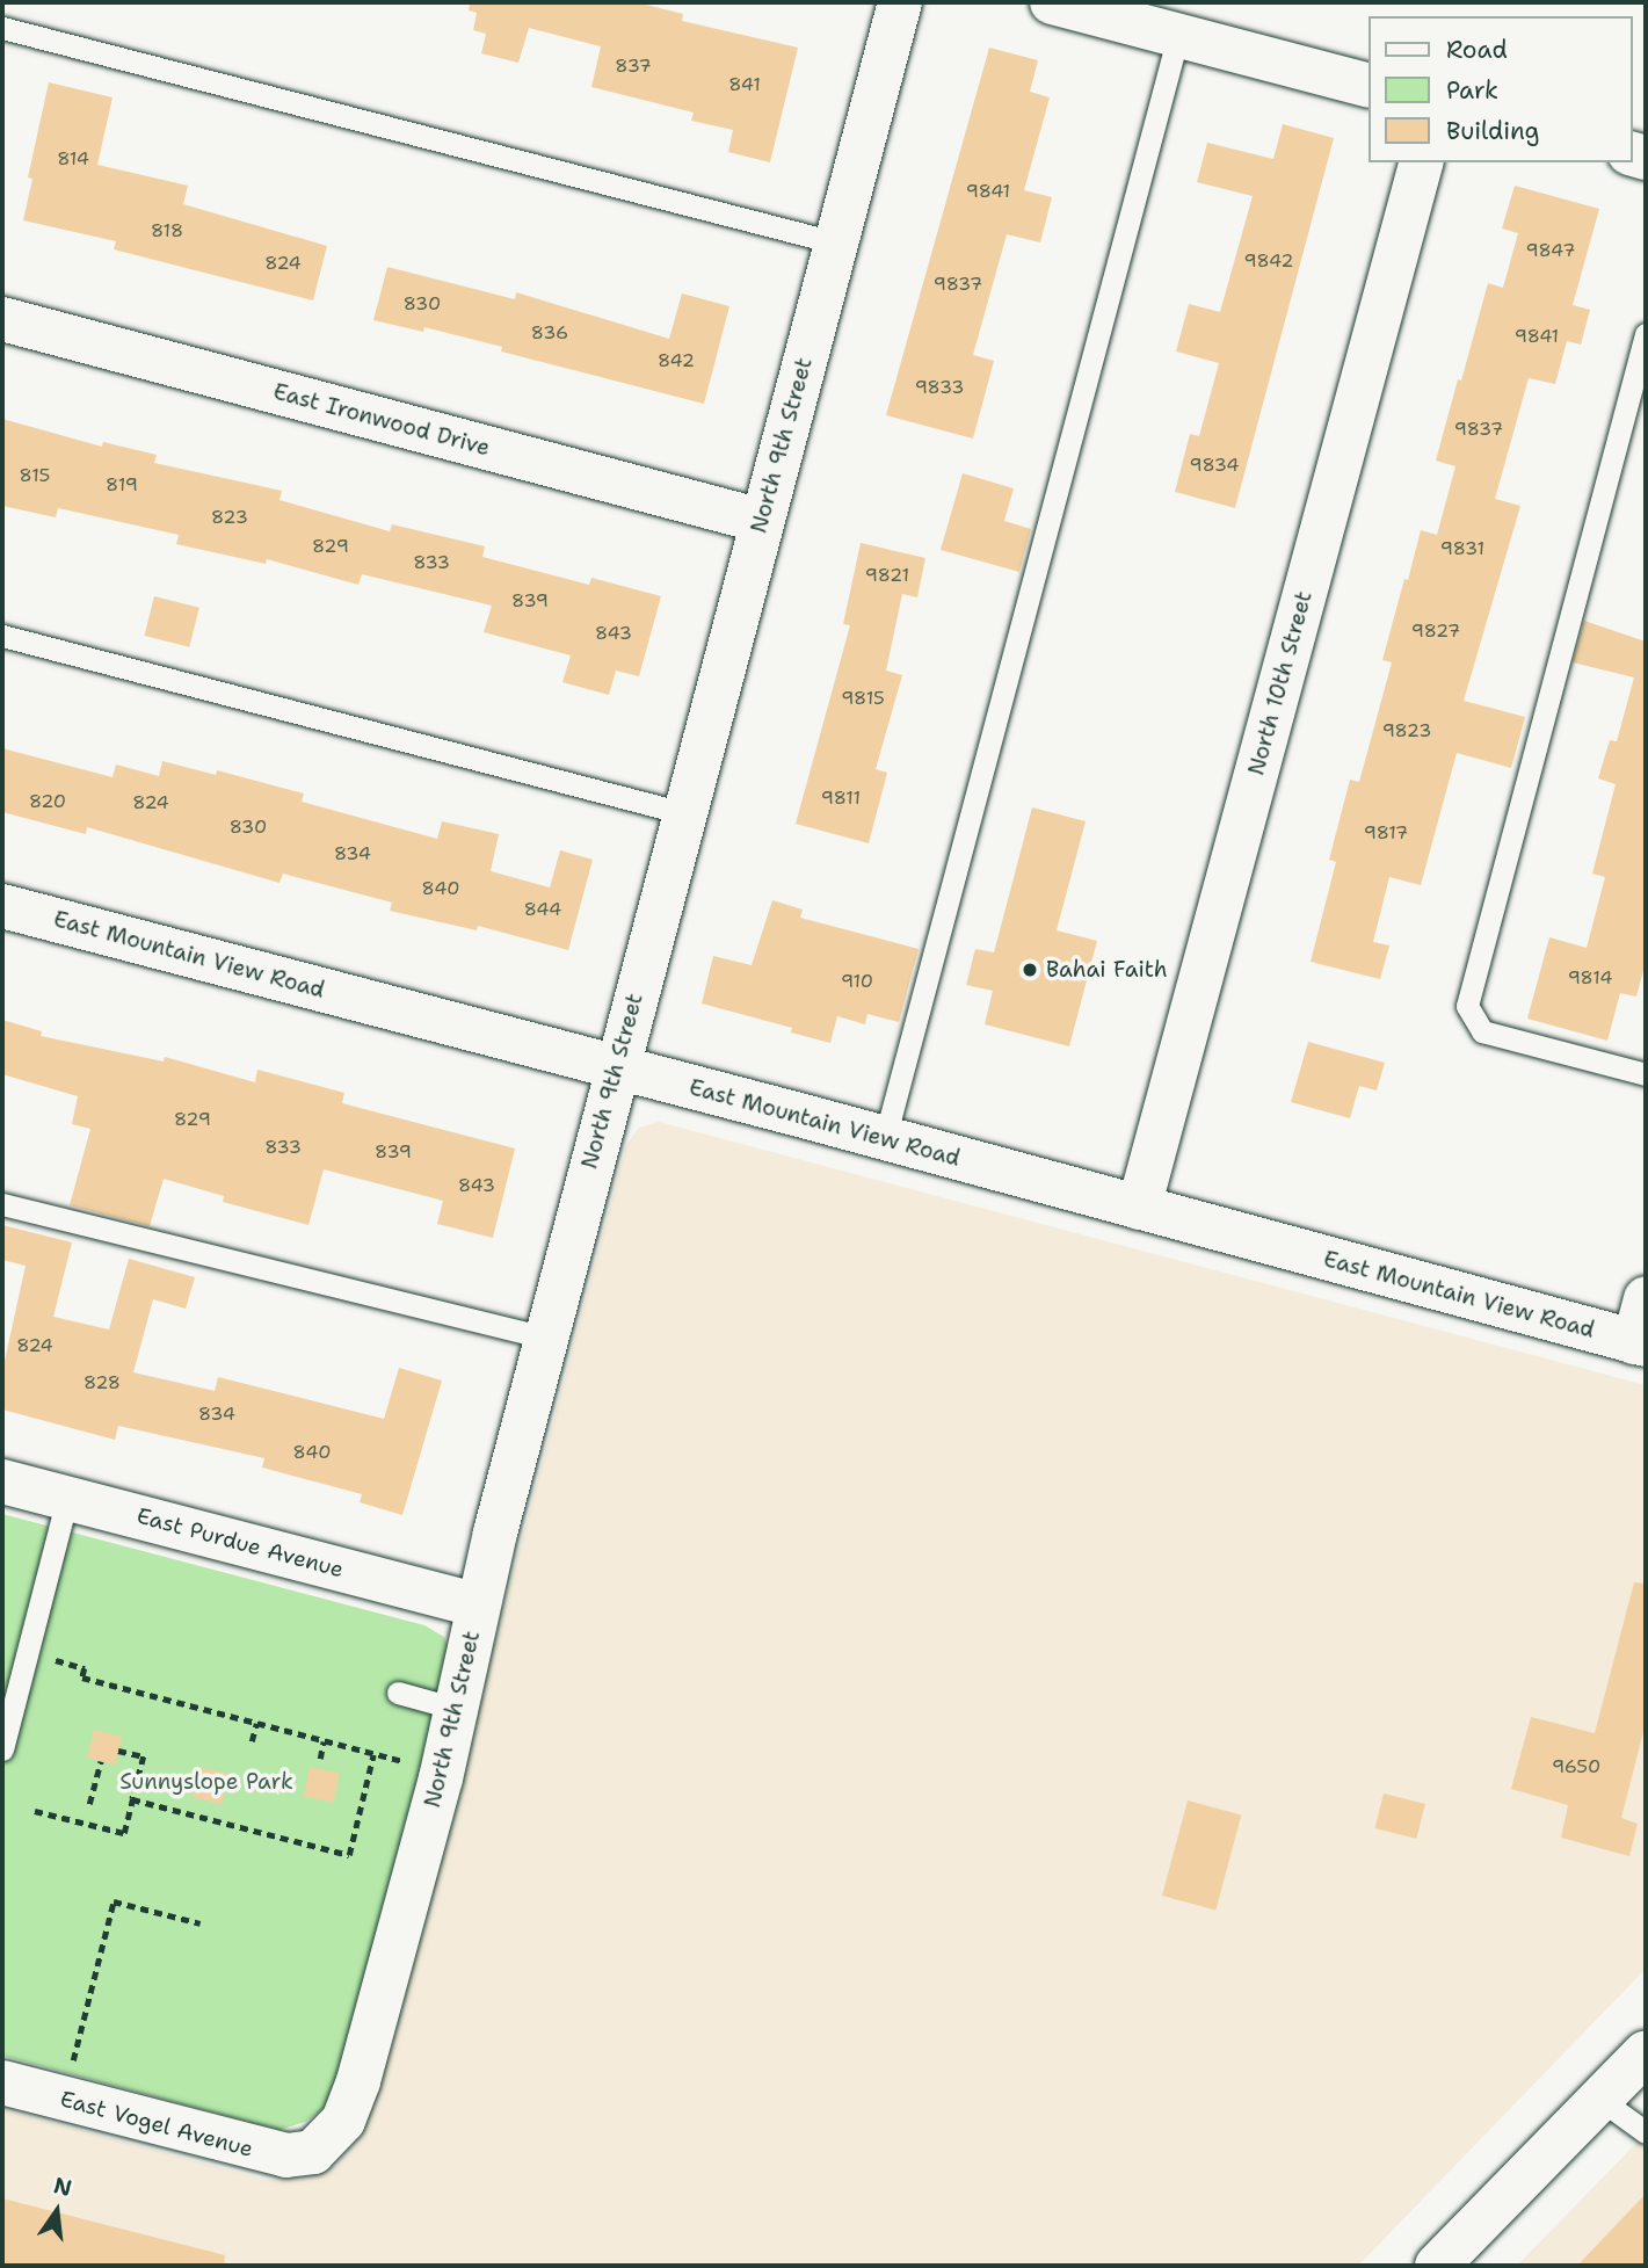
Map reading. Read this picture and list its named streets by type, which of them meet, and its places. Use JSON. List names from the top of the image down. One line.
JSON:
{"streets":{"street":["East Ironwood Drive","North 9th Street","North 10th Street","East Mountain View Road","East Purdue Avenue","East Vogel Avenue"]},"crossings":[["East Ironwood Drive","North 9th Street"],["North 9th Street","East Mountain View Road"],["North 9th Street","East Purdue Avenue"],["North 9th Street","East Vogel Avenue"],["North 10th Street","East Mountain View Road"]],"parks":["Sunnyslope Park"],"places":["Bahai Faith"],"house_numbers":["837","841","814","9841","818","9847","9842","824","9837","830","836","9841","842","9833","9837","9834","815","819","823","829","9831","833","9821","839","9827","843","9815","9823","9811","820","824","830","9817","834","840","844","9814","910","829","833","839","843","824","828","834","840","9650"],"legend":["Road","Park","Building"],"north":"top"}
